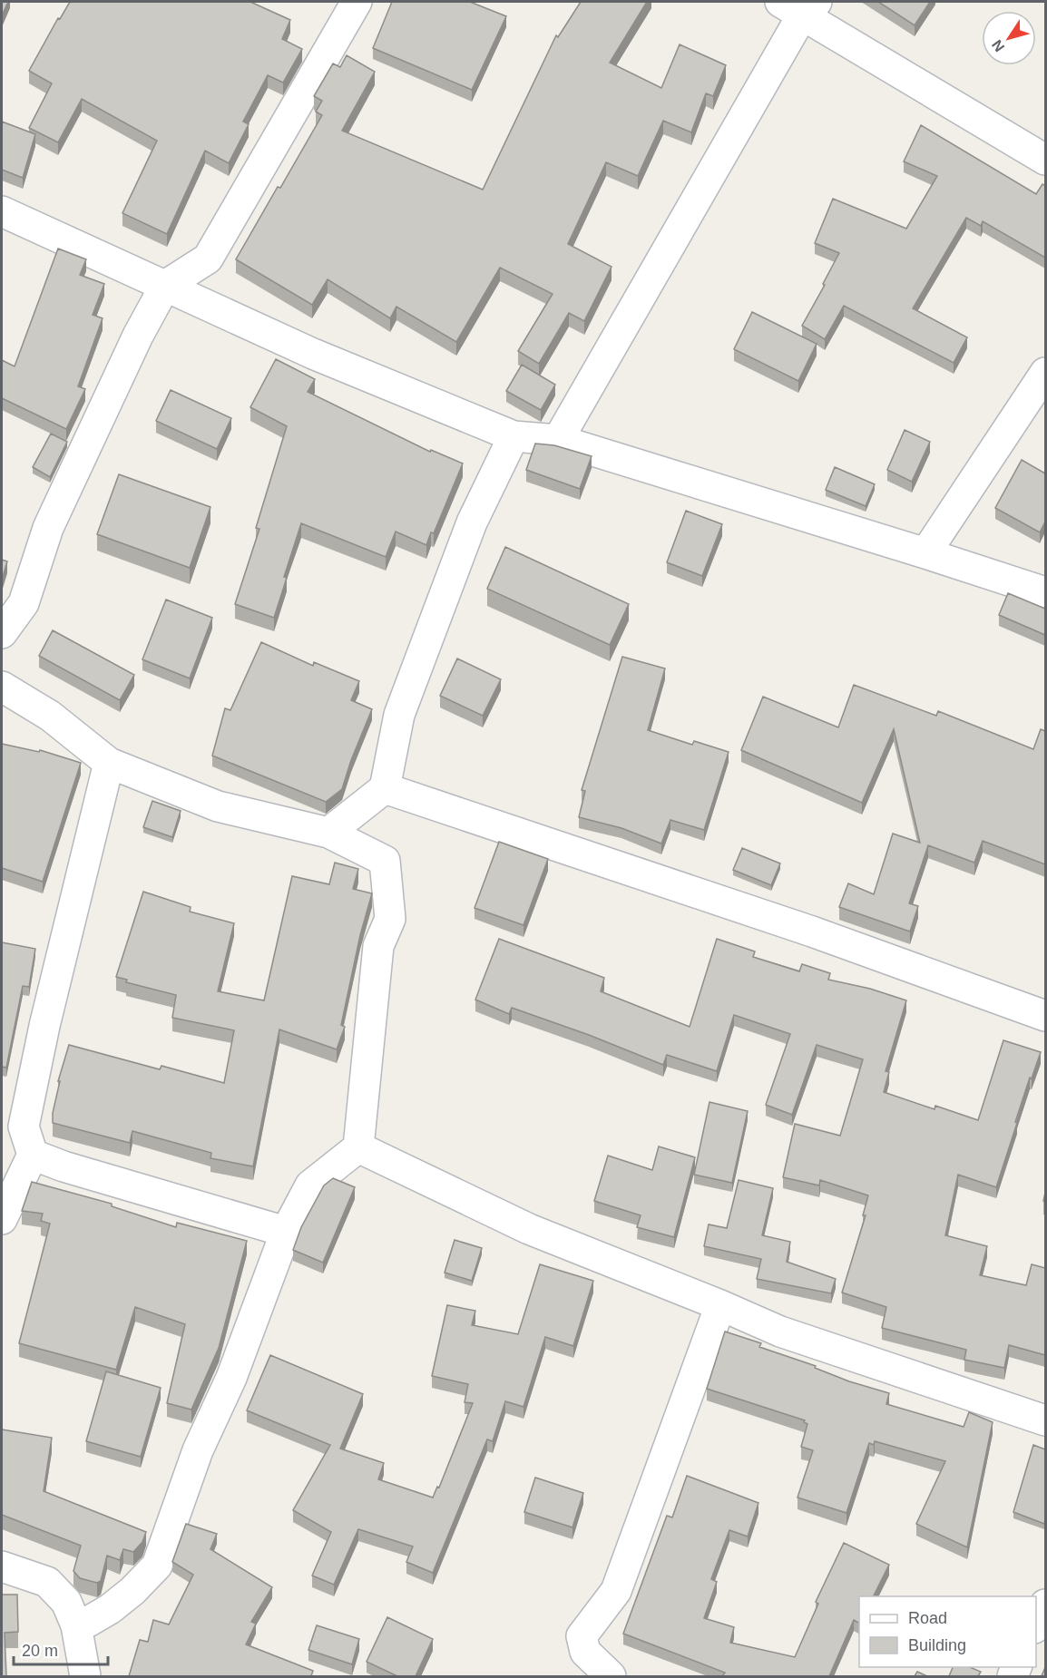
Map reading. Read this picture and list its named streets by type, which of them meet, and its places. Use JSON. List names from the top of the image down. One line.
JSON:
{"legend":["Road","Building"],"scale_bar":"20 m","north":"bottom left"}
